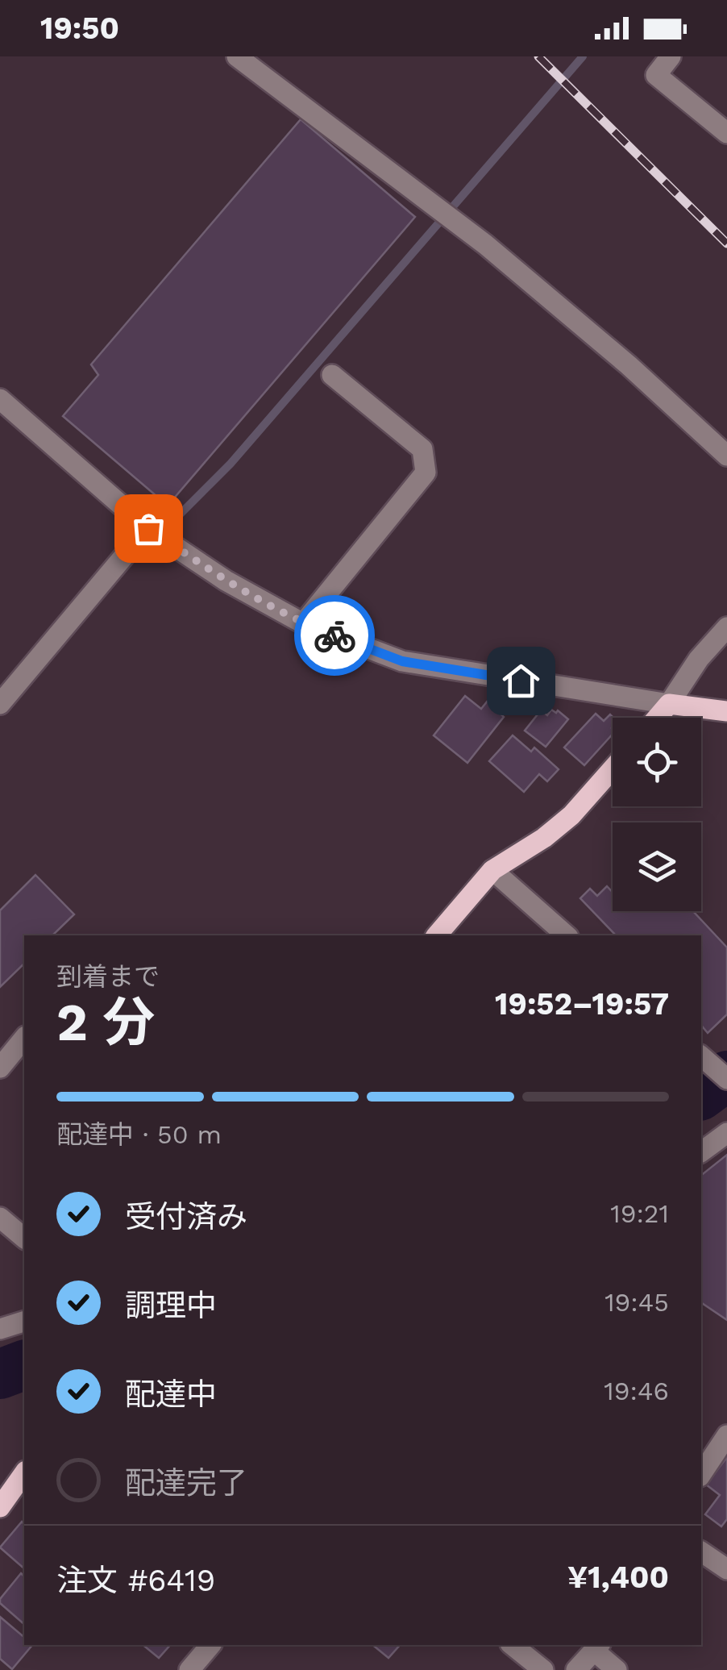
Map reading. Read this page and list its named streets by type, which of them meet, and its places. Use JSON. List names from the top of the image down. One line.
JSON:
{"page":{"status":"19:50","heading":["2 分","到着まで","19:52–19:57"],"panel":["注文 #6419","¥1,400"],"bar":"配達中 · 50 m","list":[["受付済み","19:21"],["調理中","19:45"],["配達中","19:46"],"配達完了"]}}
